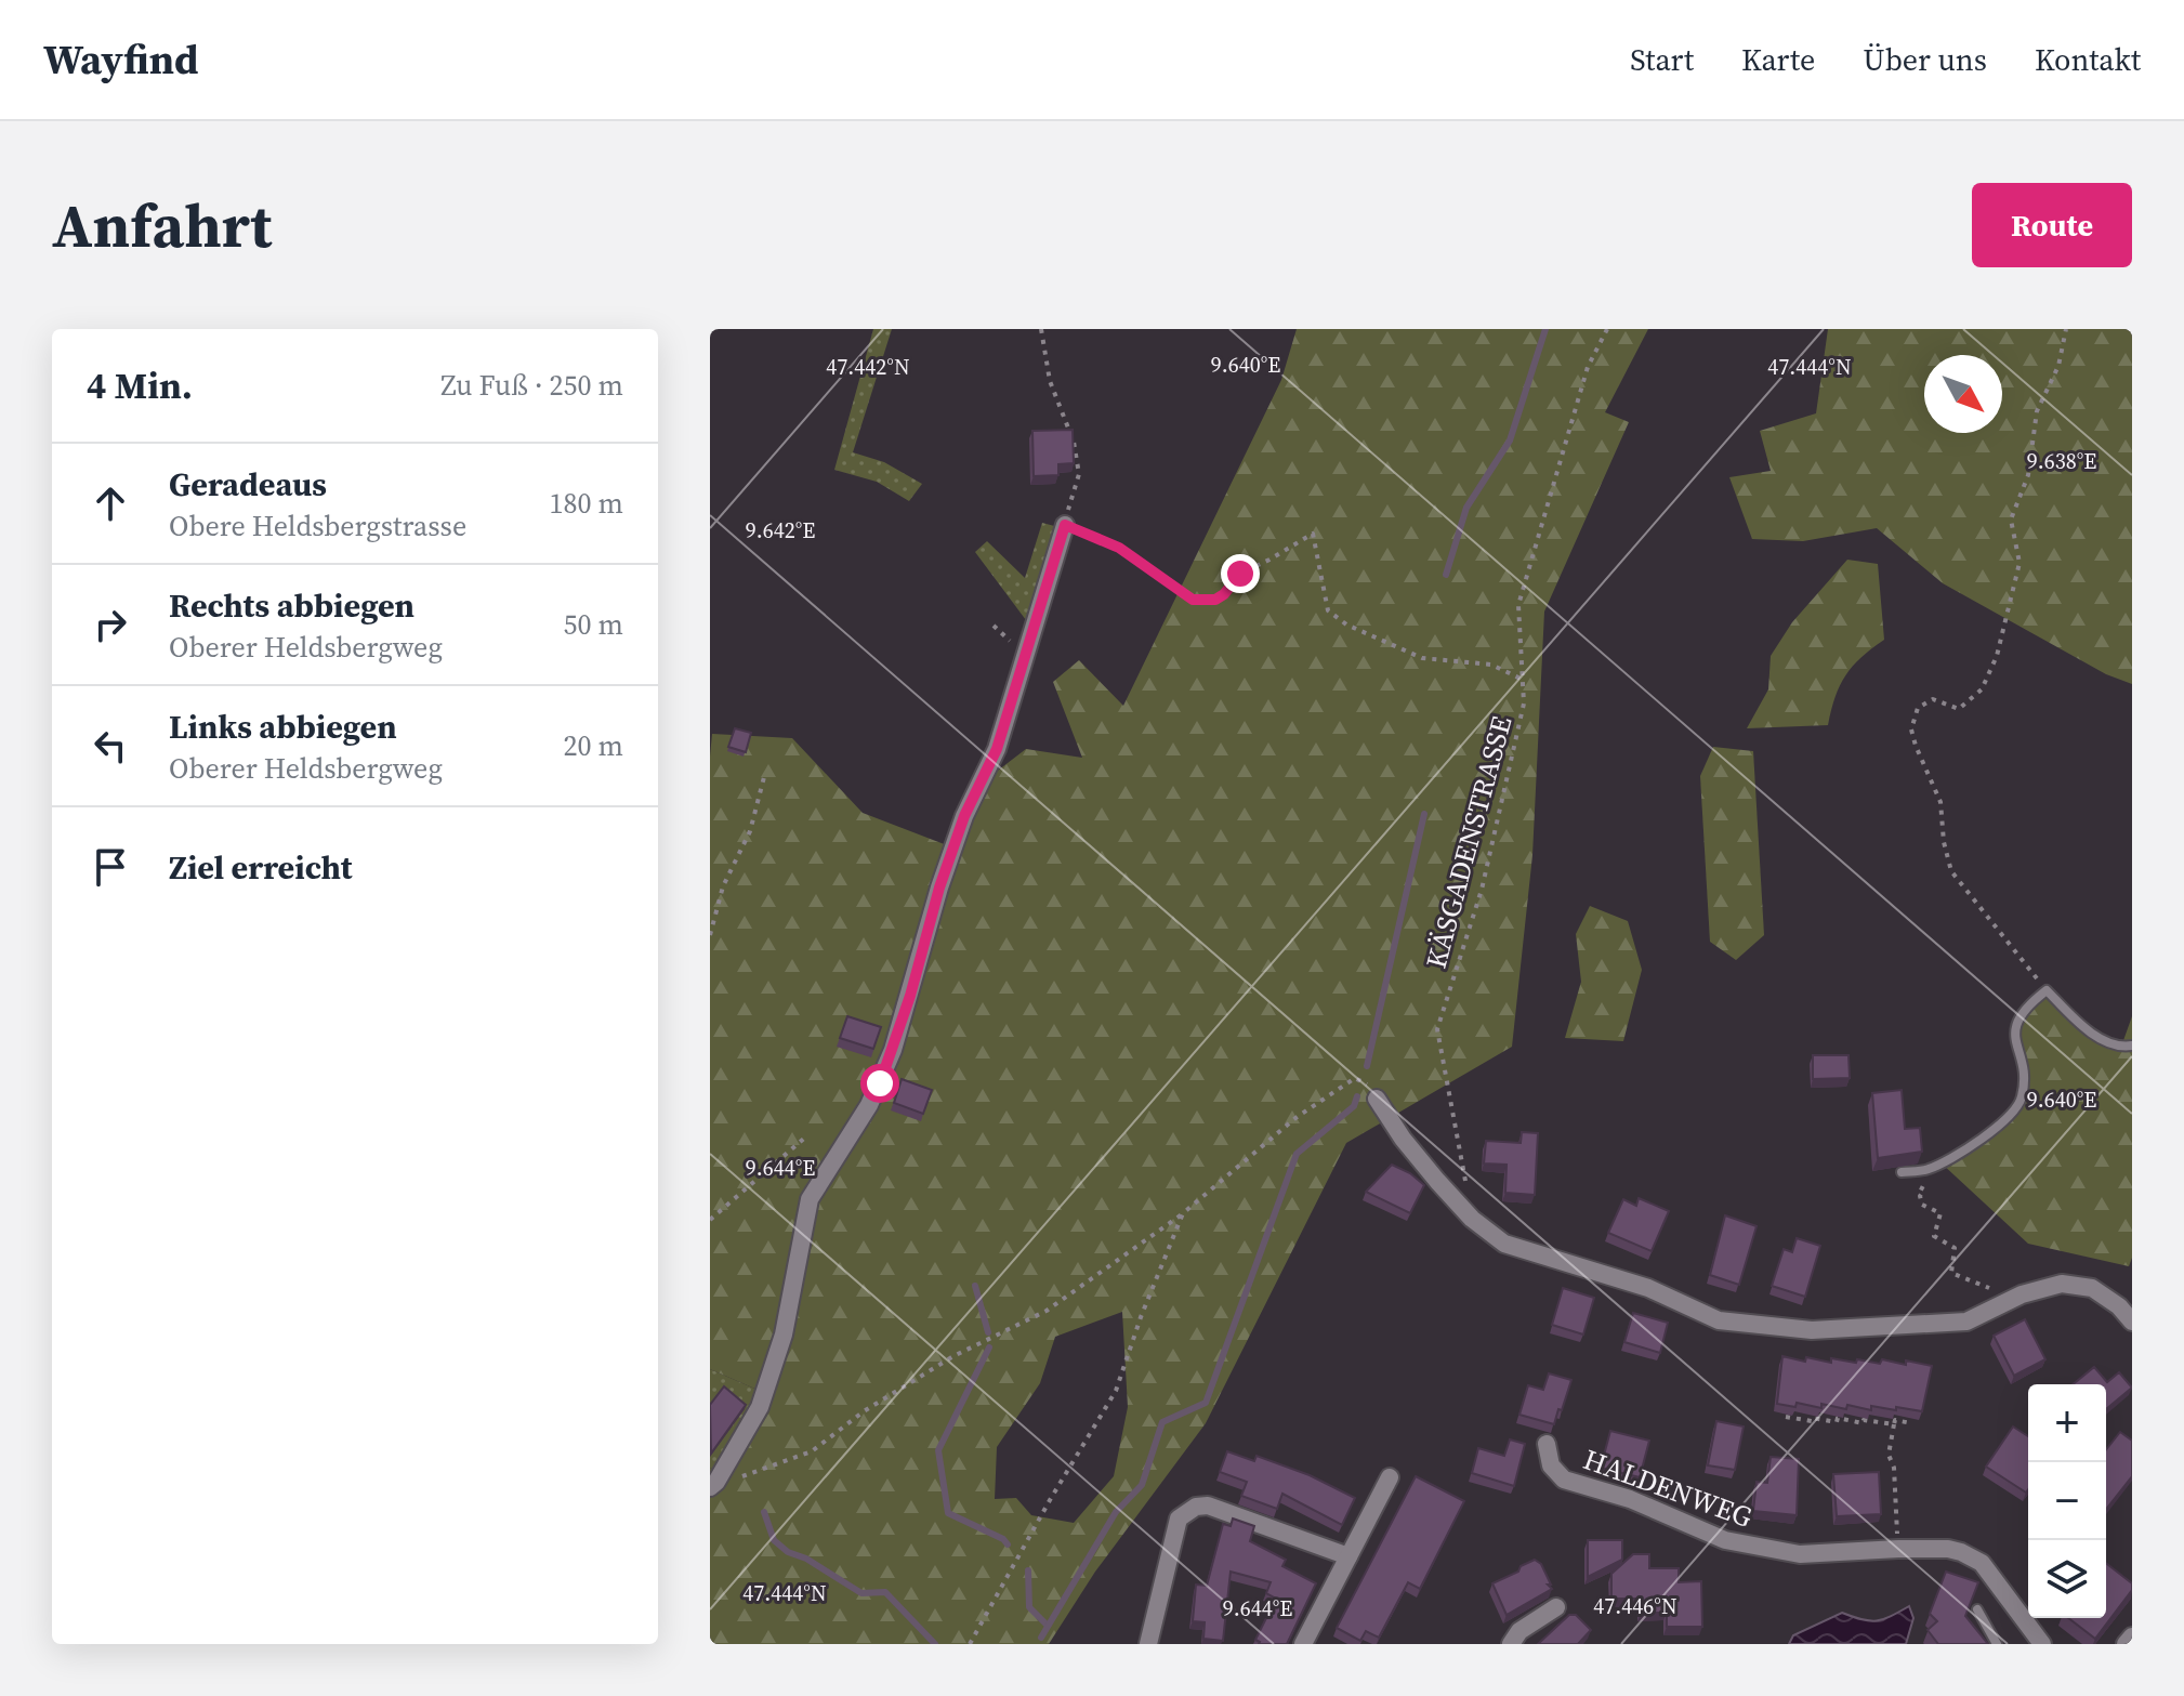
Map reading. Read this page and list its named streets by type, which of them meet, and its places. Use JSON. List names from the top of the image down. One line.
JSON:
{"streets":{"street":["HALDENWEG"],"path":["KÄSGADENSTRASSE"]},"north":"bottom right","page":{"header":"Wayfind","nav":["Start","Karte","Über uns","Kontakt"],"buttons":"Route","title":"Anfahrt","heading":["4 Min.","Zu Fuß · 250 m"],"list":[["Geradeaus","Obere Heldsbergstrasse","180 m"],["Rechts abbiegen","Oberer Heldsbergweg","50 m"],["Links abbiegen","Oberer Heldsbergweg","20 m"],"Ziel erreicht"],"map_buttons":["+","−"]},"coordinates":["9.640°E","47.442°N","47.444°N","9.638°E","9.642°E","9.644°E","47.446°N"]}
